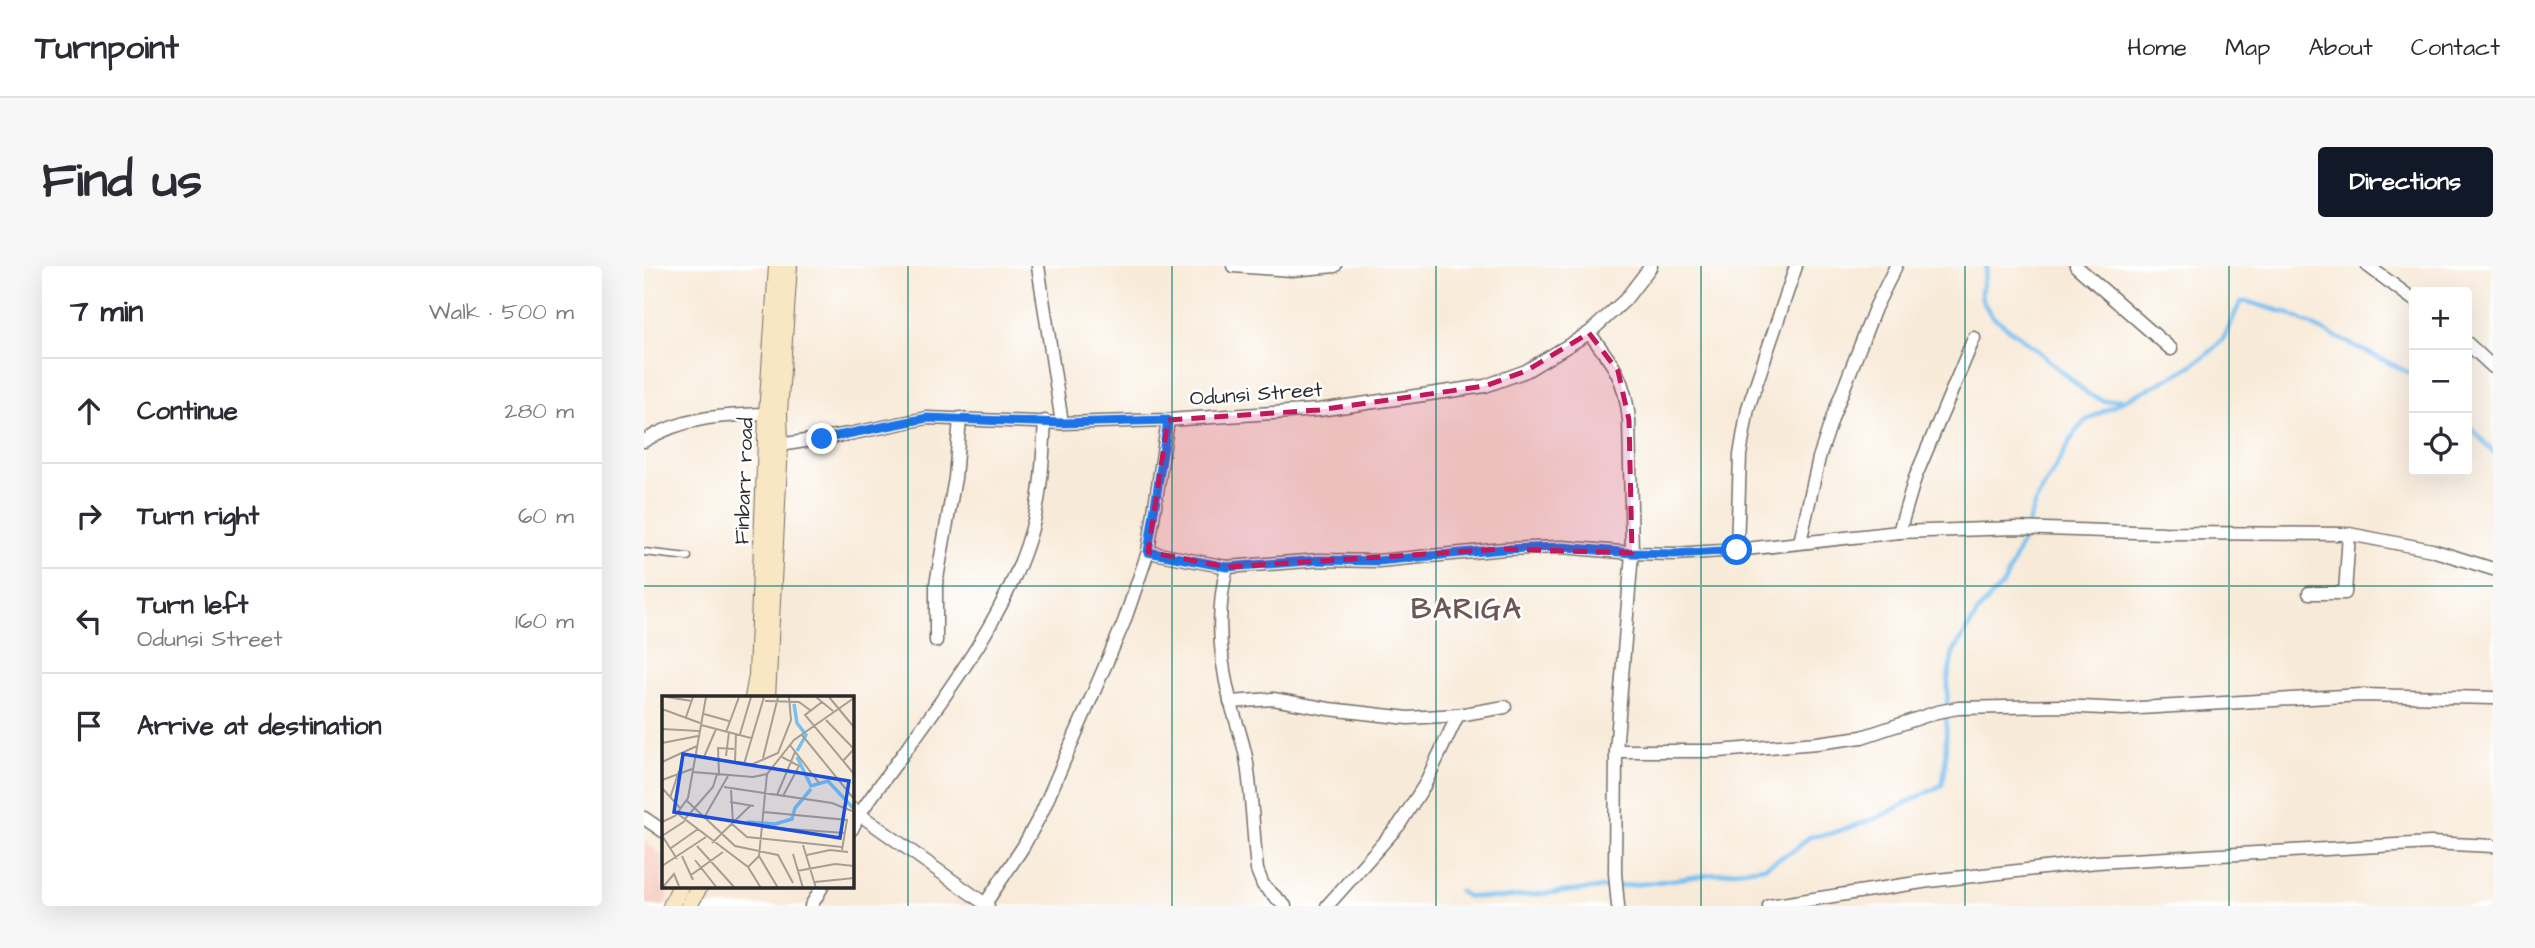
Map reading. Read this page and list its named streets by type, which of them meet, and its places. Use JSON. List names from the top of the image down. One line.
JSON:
{"streets":{"main road":["Finbarr road"],"street":["Odunsi Street"]},"crossings":[["Odunsi Street","Finbarr road"]],"districts":["BARIGA"],"page":{"header":"Turnpoint","nav":["Home","Map","About","Contact"],"buttons":"Directions","title":"Find us","heading":["7 min","Walk · 500 m"],"map_buttons":["+","−"],"list":[["Continue","280 m"],["Turn right","60 m"],["Turn left","Odunsi Street","160 m"],"Arrive at destination"]}}
